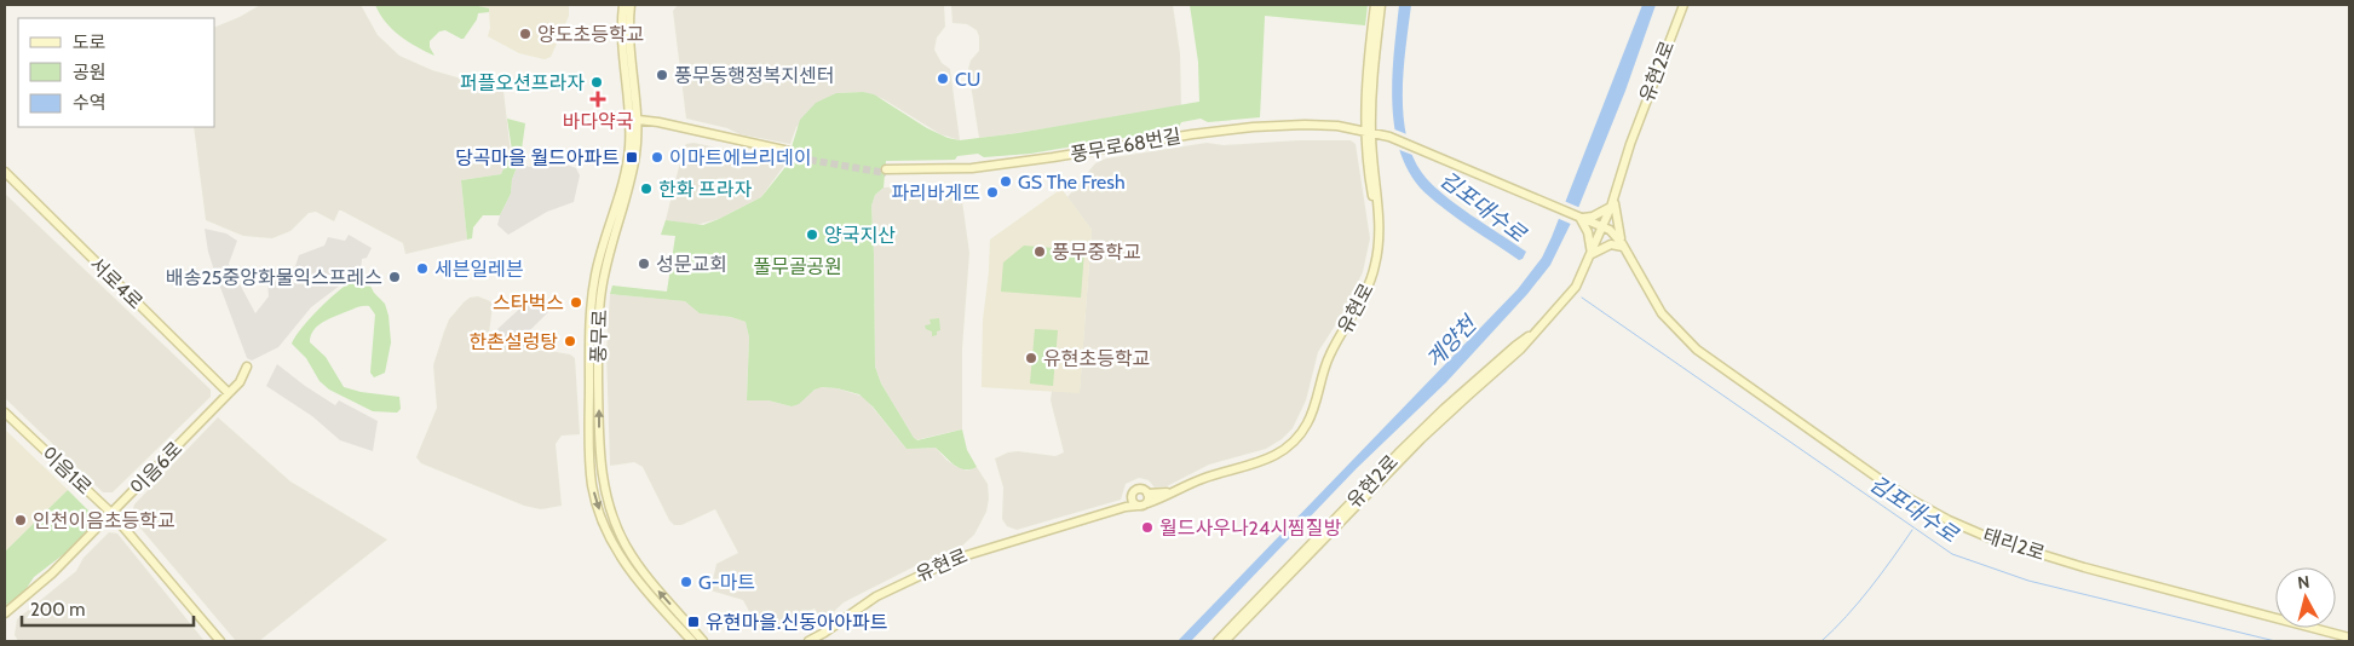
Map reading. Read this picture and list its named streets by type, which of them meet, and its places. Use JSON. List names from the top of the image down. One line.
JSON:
{"streets":{"street":["유현2로","풍무로68번길","서로4로","유현로","풍무로","이음6로","이음1로","태리2로"]},"crossings":[["유현2로","풍무로68번길"],["유현2로","태리2로"],["풍무로68번길","유현로"],["풍무로68번길","태리2로"],["서로4로","이음6로"],["이음6로","이음1로"]],"water":["김포대수로","계양천"],"parks":["풀무골공원"],"places":{"other":["양도초등학교","풍무동행정복지센터","CU","퍼플오션프라자","이마트에브리데이","GS The Fresh","한화 프라자","파리바게뜨","양국지산","풍무중학교","성문교회","세븐일레븐","배송25중앙화물익스프레스","스타벅스","한촌설렁탕","유현초등학교","인천이음초등학교","월드사우나24시찜질방","G-마트"],"health":["바다약국"],"transit":["당곡마을 월드아파트","유현마을.신동아아파트"]},"legend":["도로","공원","수역"],"scale_bar":"200 m","north":"top"}
